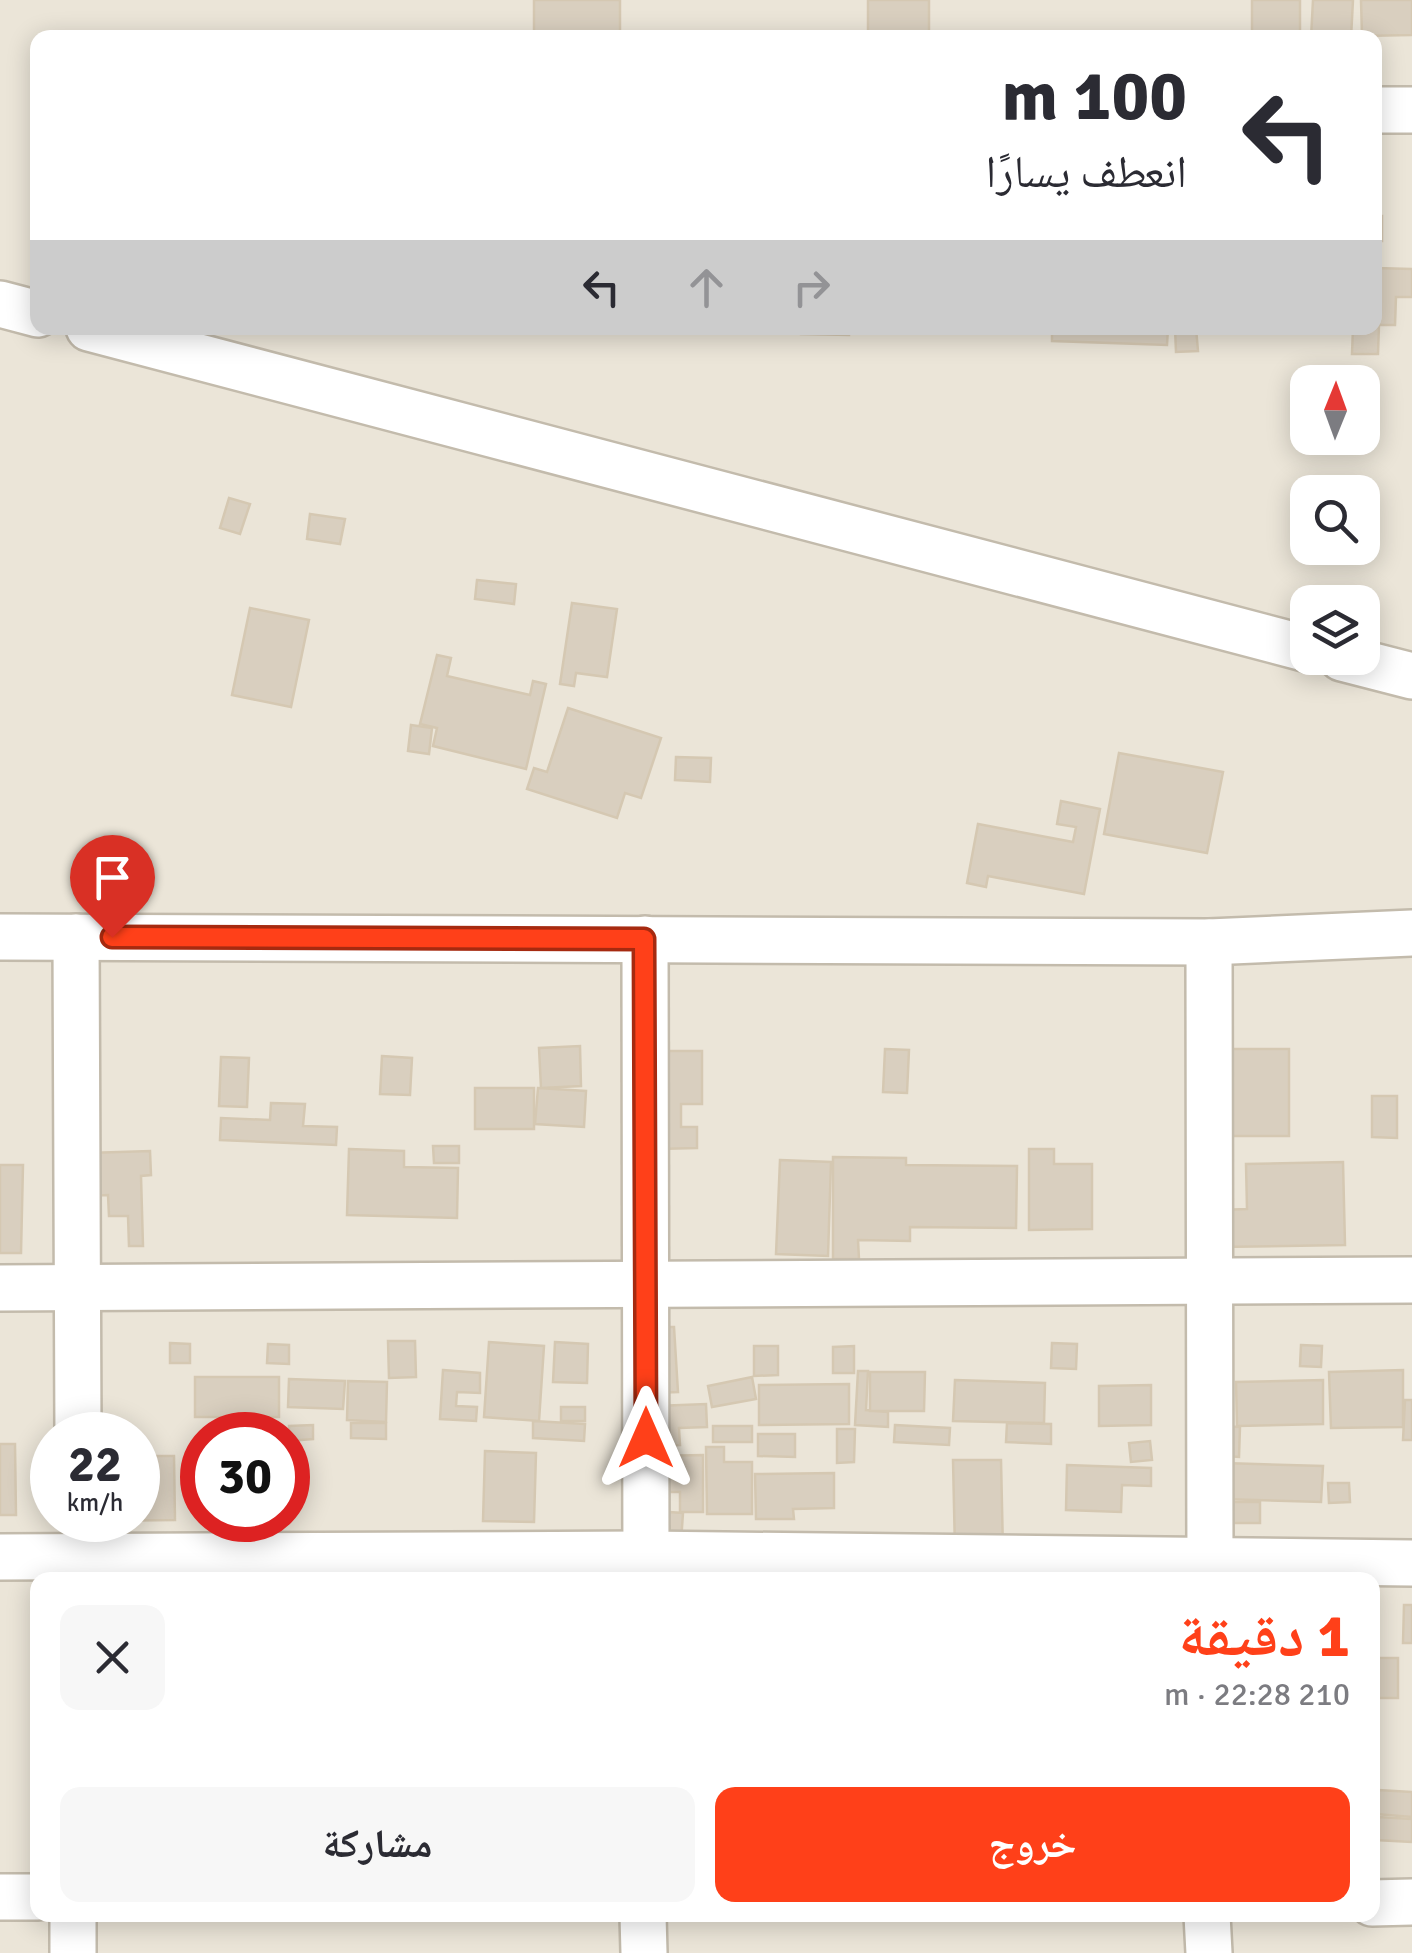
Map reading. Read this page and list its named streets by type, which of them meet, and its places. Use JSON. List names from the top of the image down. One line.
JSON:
{"north":"top","page":{"turn":["100 m","انعطف يسارًا"],"speed":"22 km/h","limit":"30","heading":["1 دقيقة","210 m · 22:28"],"buttons":["خروج","مشاركة"]}}
